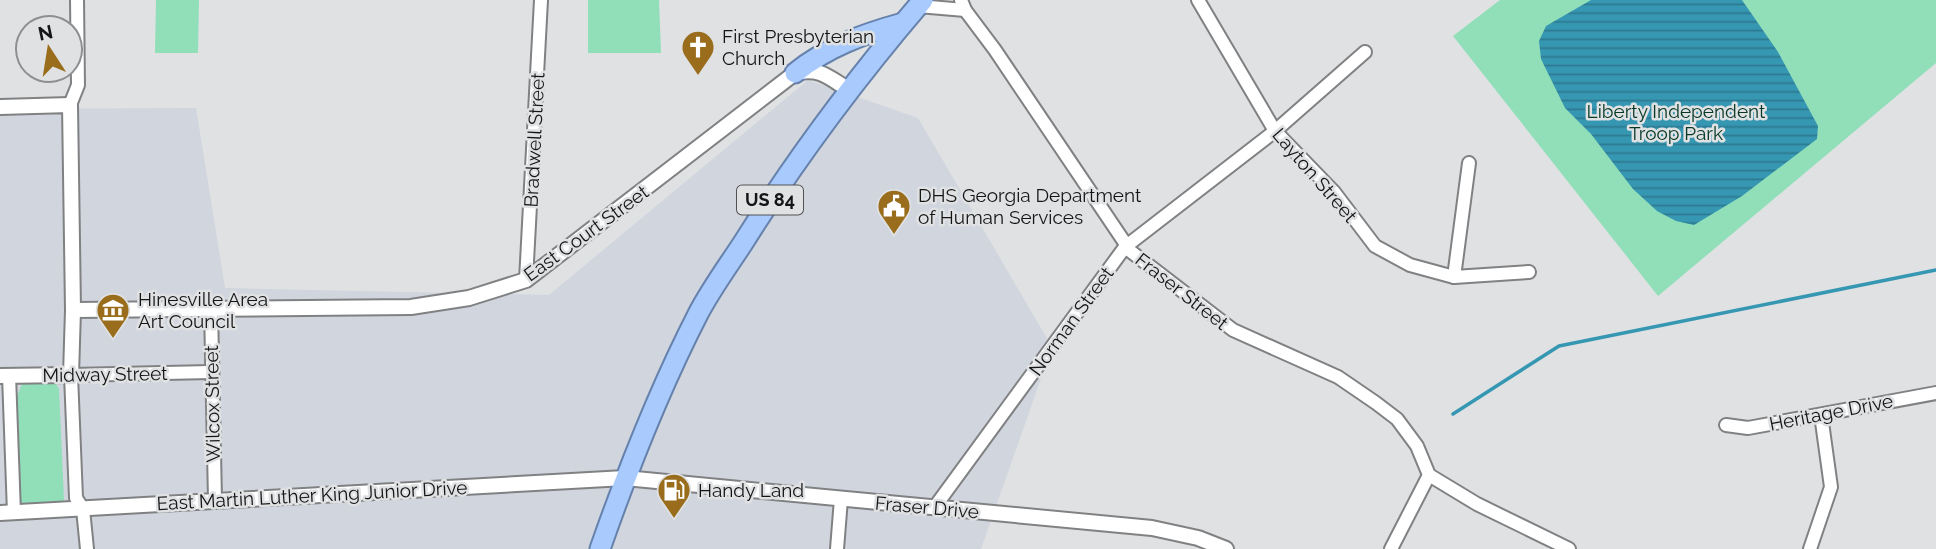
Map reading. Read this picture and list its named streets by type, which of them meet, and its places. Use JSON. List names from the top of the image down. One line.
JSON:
{"streets":{"highway":["US 84"],"street":["Bradwell Street","Layton Street","East Court Street","Fraser Street","Norman Street","Midway Street","Wilcox Street","Heritage Drive","East Martin Luther King Junior Drive","Fraser Drive"]},"crossings":[["Bradwell Street","East Court Street"],["Layton Street","Norman Street"],["US 84","Fraser Street"],["US 84","East Martin Luther King Junior Drive"],["US 84","Fraser Drive"],["East Court Street","Wilcox Street"],["Fraser Street","Norman Street"],["Norman Street","Fraser Drive"],["Midway Street","Wilcox Street"],["Wilcox Street","East Martin Luther King Junior Drive"],["East Martin Luther King Junior Drive","Fraser Drive"]],"parks":["Liberty Independent Troop Park"],"places":{"church":["First Presbyterian Church"],"public building":["DHS Georgia Department of Human Services"],"museum":["Hinesville Area Art Council"],"fuel station":["Handy Land"]},"north":"top"}
